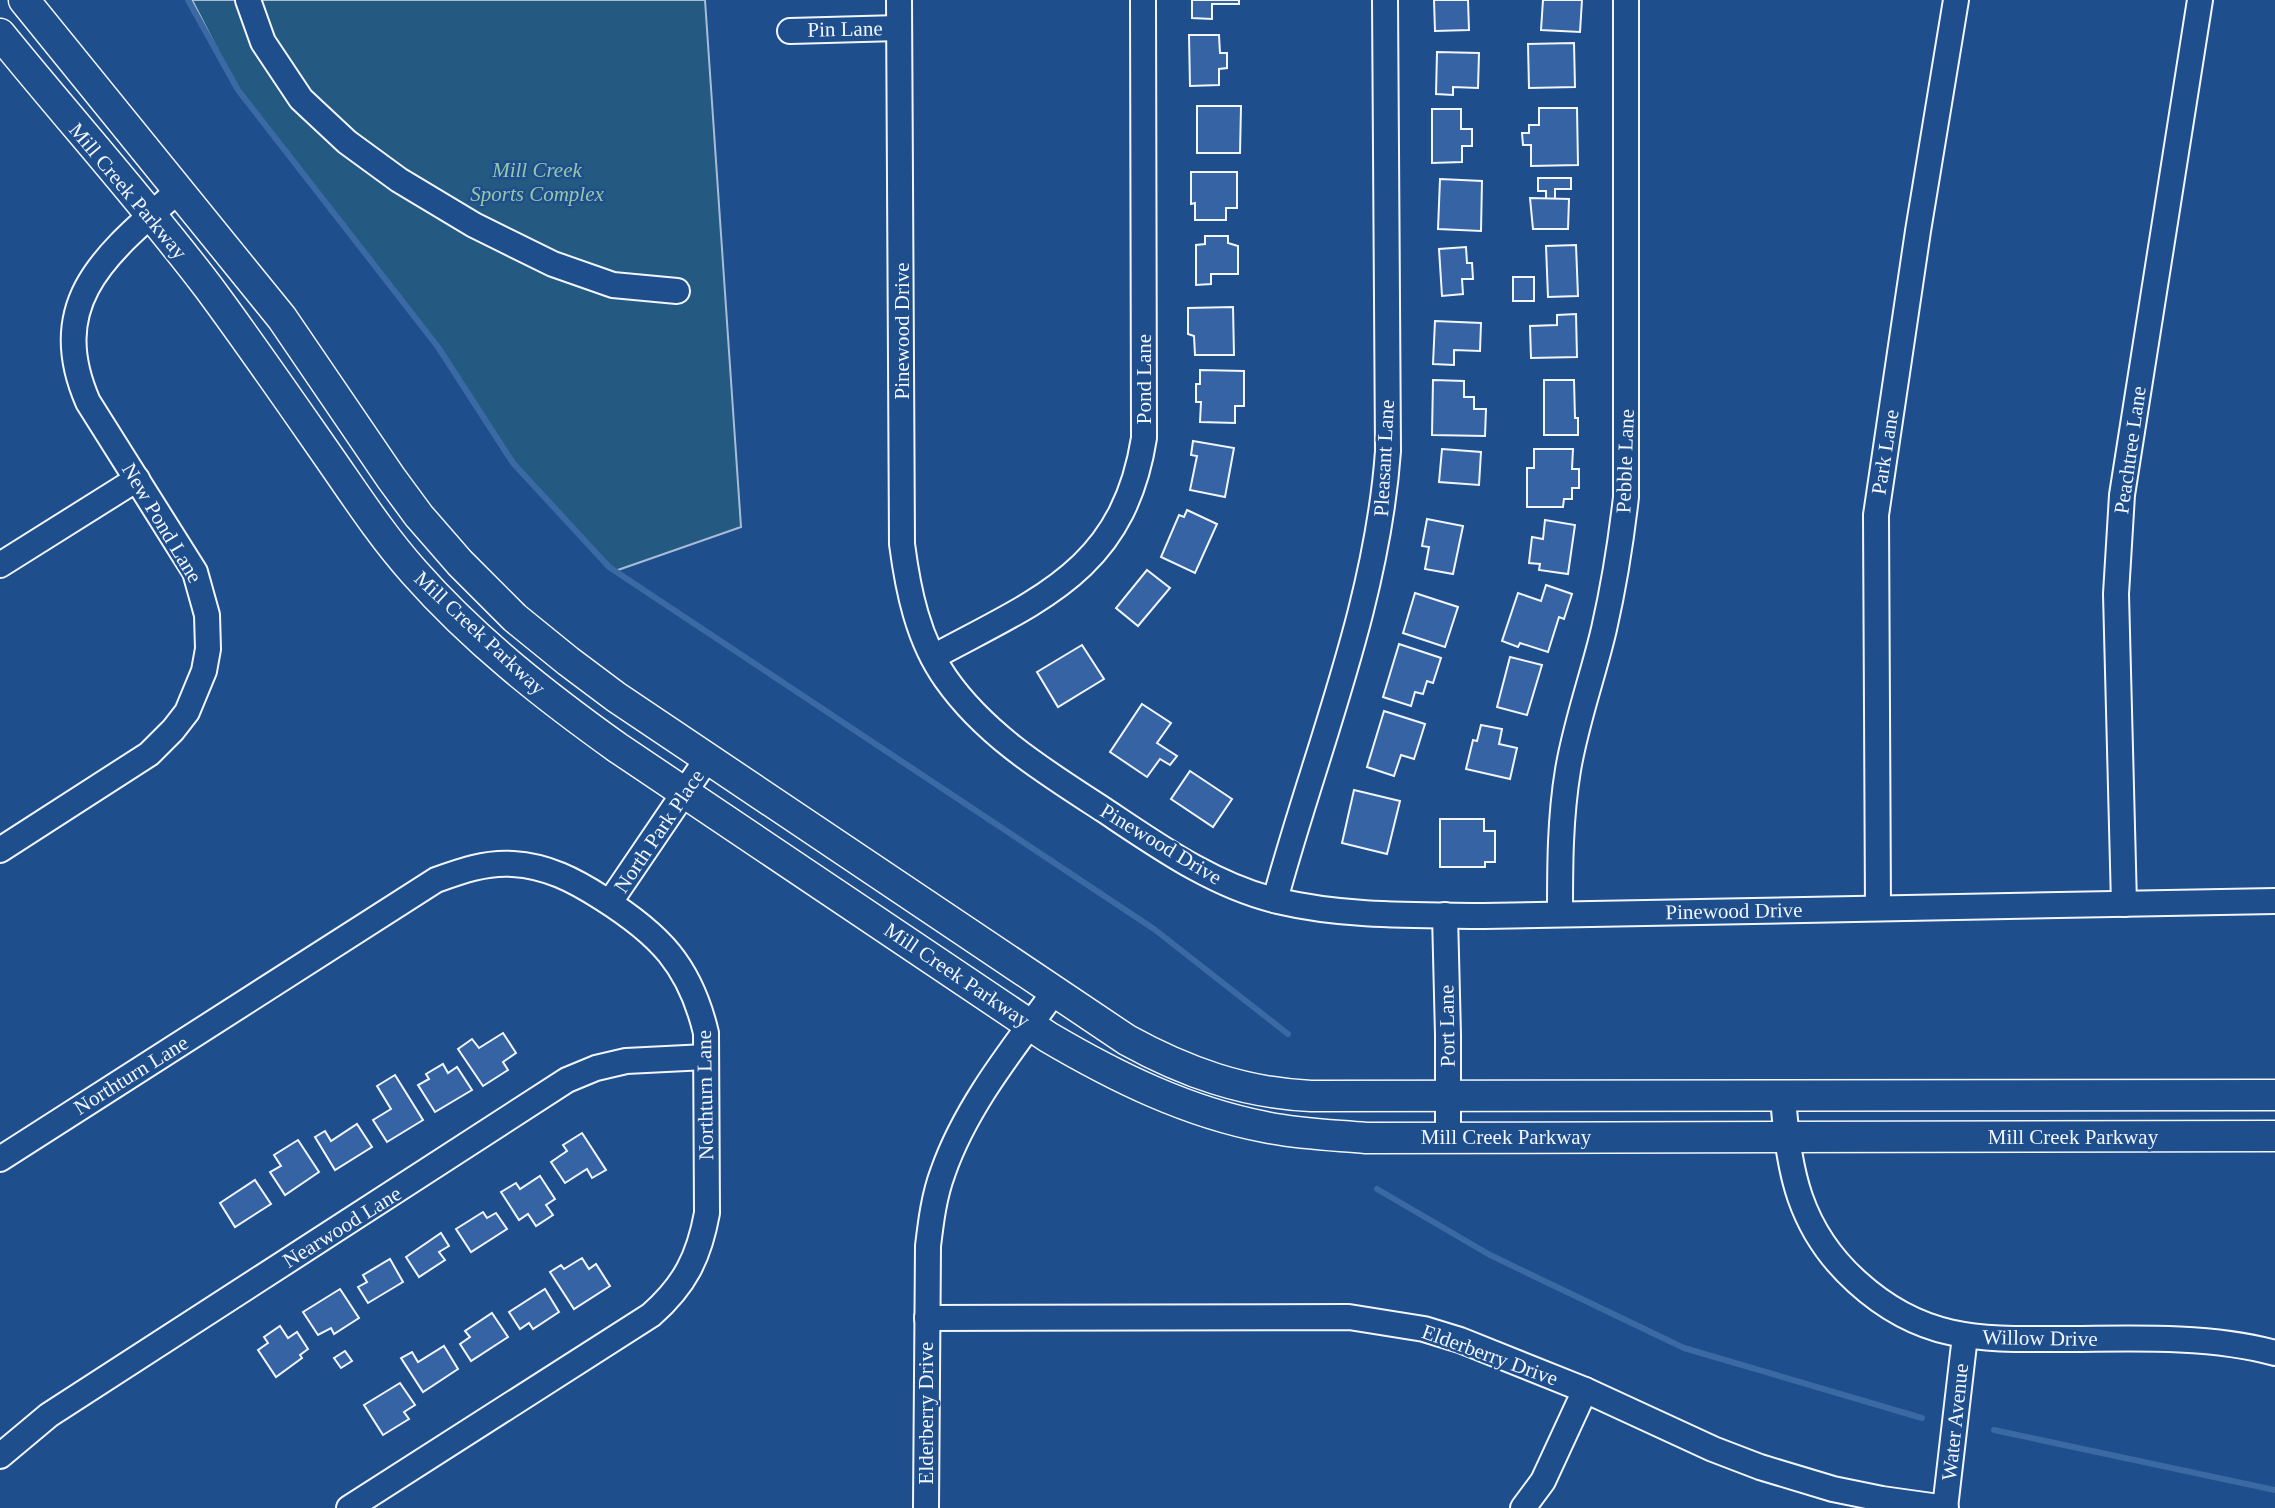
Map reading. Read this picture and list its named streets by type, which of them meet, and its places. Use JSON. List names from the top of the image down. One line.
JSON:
{"streets":{"main road":["Mill Creek Parkway"],"street":["Pin Lane","Pinewood Drive","Pond Lane","Peachtree Lane","Park Lane","Pleasant Lane","Pebble Lane","New Pond Lane","North Park Place","Port Lane","Northturn Lane","Nearwood Lane","Willow Drive","Elderberry Drive","Water Avenue"]},"crossings":[["Pin Lane","Pinewood Drive"],["Mill Creek Parkway","New Pond Lane"],["Mill Creek Parkway","North Park Place"],["Mill Creek Parkway","Port Lane"],["Mill Creek Parkway","Willow Drive"],["Mill Creek Parkway","Elderberry Drive"],["Pinewood Drive","Pond Lane"],["Pinewood Drive","Peachtree Lane"],["Pinewood Drive","Park Lane"],["Pinewood Drive","Pleasant Lane"],["Pinewood Drive","Pebble Lane"],["Pinewood Drive","Port Lane"],["North Park Place","Northturn Lane"],["Northturn Lane","Nearwood Lane"],["Willow Drive","Water Avenue"],["Elderberry Drive","Water Avenue"]],"parks":["Mill Creek Sports Complex"]}
